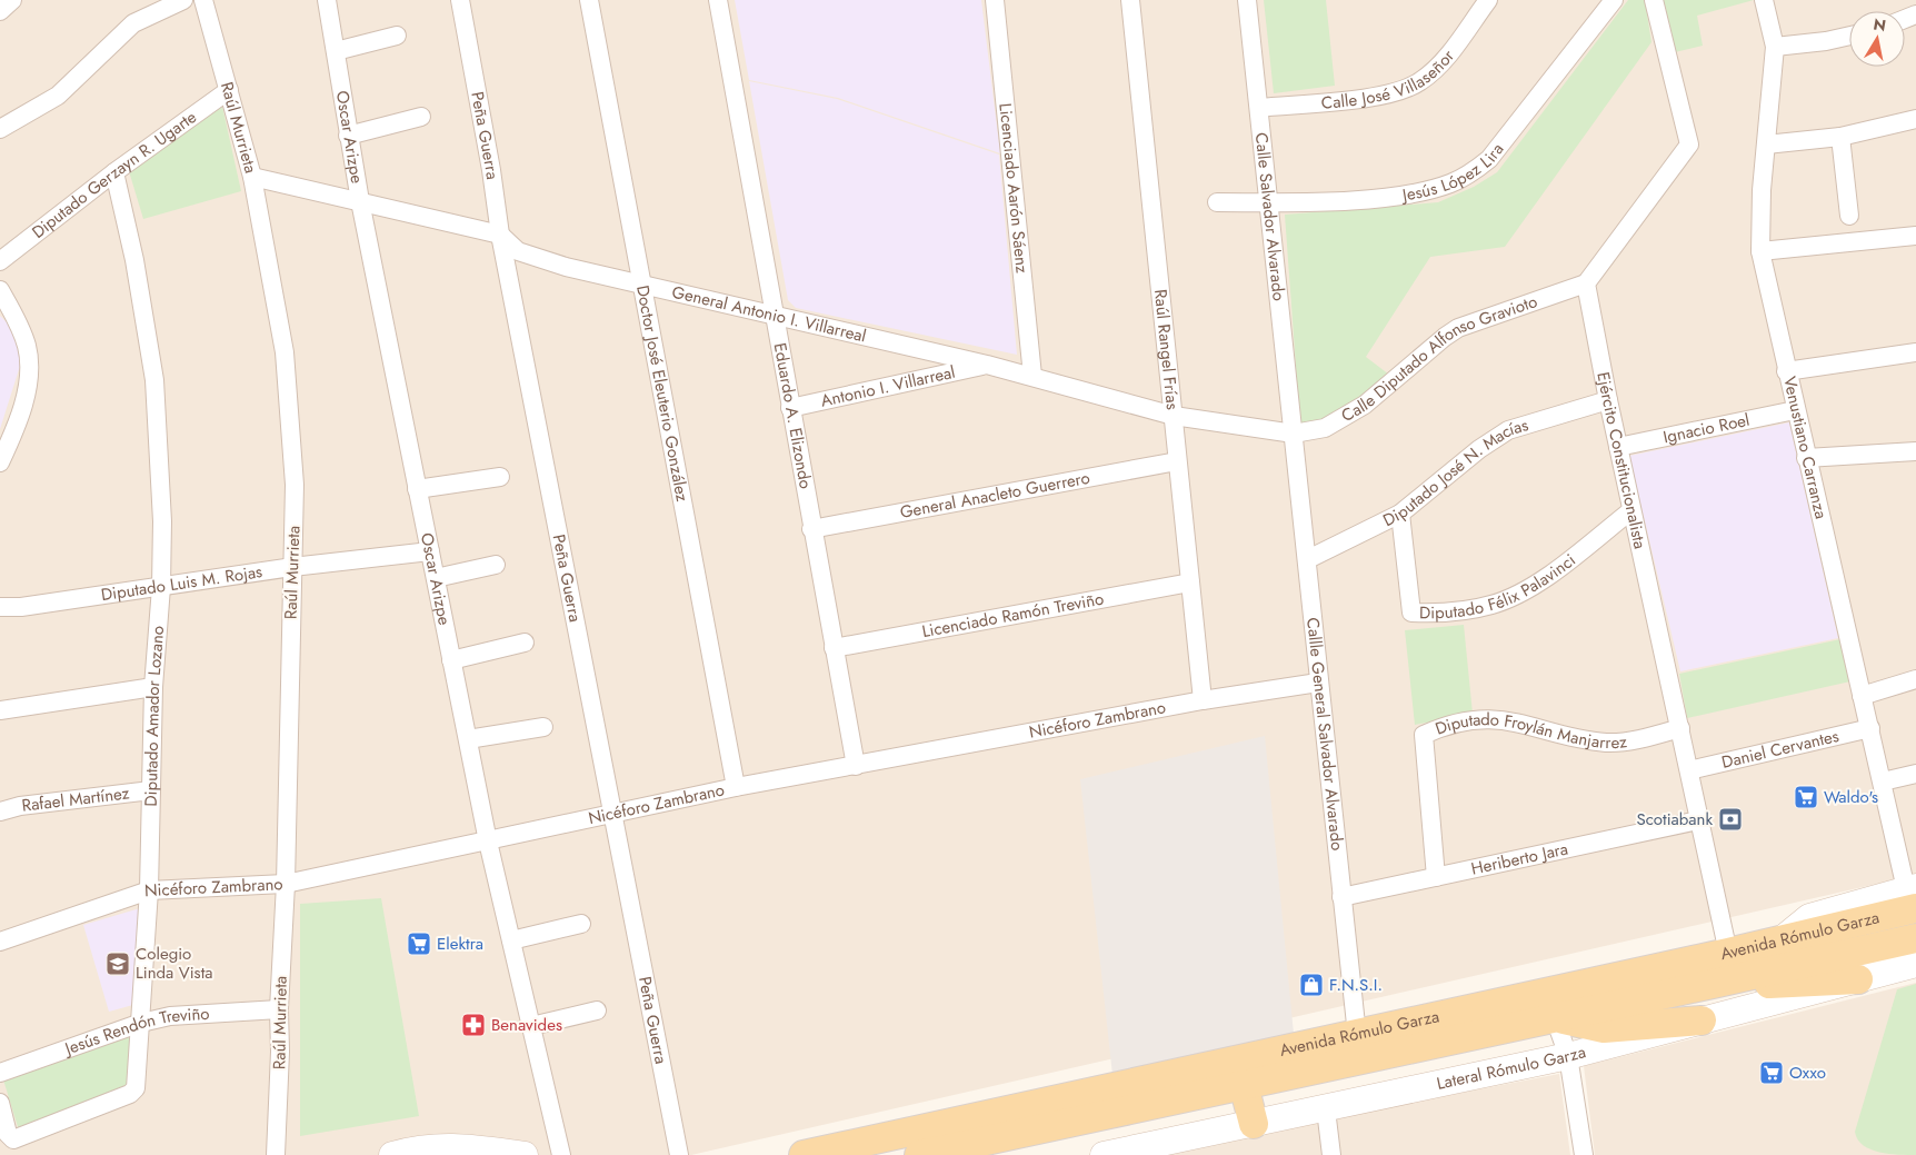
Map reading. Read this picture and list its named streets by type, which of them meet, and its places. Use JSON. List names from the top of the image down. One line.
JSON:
{"streets":{"main road":["Avenida Rómulo Garza"],"street":["Calle José Villaseñor","Raúl Murrieta","Peña Guerra","Oscar Arizpe","Jesús López Lira","Diputado Gerzayn R. Ugarte","Licenciado Aarón Sáenz","Calle Salvador Alvarado","General Antonio I. Villarreal","Raúl Rangel Frías","Calle Diputado Alfonso Gravioto","Antonio I. Villarreal","Doctor José Eleuterio González","Eduardo A. Elizondo","Ignacio Roel","Venustiano Carranza","Ejército Constitucionalista","Diputado José N. Macías","General Anacleto Guerrero","Diputado Félix Palavinci","Diputado Luis M. Rojas","Licenciado Ramón Treviño","Diputado Amador Lozano","Nicéforo Zambrano","Callle General Salvador Alvarado","Diputado Froylán Manjarrez","Daniel Cervantes","Rafael Martínez","Heriberto Jara","Jesús Rendón Treviño","Lateral Rómulo Garza"]},"crossings":[["Calle José Villaseñor","Calle Salvador Alvarado"],["Raúl Murrieta","Diputado Gerzayn R. Ugarte"],["Raúl Murrieta","General Antonio I. Villarreal"],["Raúl Murrieta","Diputado Luis M. Rojas"],["Raúl Murrieta","Nicéforo Zambrano"],["Raúl Murrieta","Jesús Rendón Treviño"],["Peña Guerra","General Antonio I. Villarreal"],["Peña Guerra","Nicéforo Zambrano"],["Oscar Arizpe","General Antonio I. Villarreal"],["Oscar Arizpe","Diputado Luis M. Rojas"],["Oscar Arizpe","Nicéforo Zambrano"],["Jesús López Lira","Calle Salvador Alvarado"],["Diputado Gerzayn R. Ugarte","Diputado Amador Lozano"],["Licenciado Aarón Sáenz","General Antonio I. Villarreal"],["Calle Salvador Alvarado","General Antonio I. Villarreal"],["Calle Salvador Alvarado","Calle Diputado Alfonso Gravioto"],["Calle Salvador Alvarado","Callle General Salvador Alvarado"],["General Antonio I. Villarreal","Raúl Rangel Frías"],["General Antonio I. Villarreal","Calle Diputado Alfonso Gravioto"],["General Antonio I. Villarreal","Antonio I. Villarreal"],["General Antonio I. Villarreal","Doctor José Eleuterio González"],["General Antonio I. Villarreal","Eduardo A. Elizondo"],["General Antonio I. Villarreal","Callle General Salvador Alvarado"],["Raúl Rangel Frías","General Anacleto Guerrero"],["Raúl Rangel Frías","Licenciado Ramón Treviño"],["Raúl Rangel Frías","Nicéforo Zambrano"],["Calle Diputado Alfonso Gravioto","Ejército Constitucionalista"],["Calle Diputado Alfonso Gravioto","Callle General Salvador Alvarado"],["Antonio I. Villarreal","Eduardo A. Elizondo"],["Doctor José Eleuterio González","Nicéforo Zambrano"],["Eduardo A. Elizondo","General Anacleto Guerrero"],["Eduardo A. Elizondo","Licenciado Ramón Treviño"],["Eduardo A. Elizondo","Nicéforo Zambrano"],["Ignacio Roel","Venustiano Carranza"],["Ignacio Roel","Ejército Constitucionalista"],["Venustiano Carranza","Daniel Cervantes"],["Venustiano Carranza","Avenida Rómulo Garza"],["Ejército Constitucionalista","Diputado José N. Macías"],["Ejército Constitucionalista","Diputado Félix Palavinci"],["Ejército Constitucionalista","Diputado Froylán Manjarrez"],["Ejército Constitucionalista","Daniel Cervantes"],["Ejército Constitucionalista","Heriberto Jara"],["Ejército Constitucionalista","Avenida Rómulo Garza"],["Diputado José N. Macías","Diputado Félix Palavinci"],["Diputado José N. Macías","Callle General Salvador Alvarado"],["Diputado Luis M. Rojas","Diputado Amador Lozano"],["Diputado Amador Lozano","Nicéforo Zambrano"],["Diputado Amador Lozano","Rafael Martínez"],["Diputado Amador Lozano","Jesús Rendón Treviño"],["Nicéforo Zambrano","Callle General Salvador Alvarado"],["Callle General Salvador Alvarado","Heriberto Jara"],["Callle General Salvador Alvarado","Avenida Rómulo Garza"],["Diputado Froylán Manjarrez","Heriberto Jara"]],"places":{"supermarket":["Waldo's","Elektra","Oxxo"],"bank":["Scotiabank"],"school or university":["Colegio Linda Vista"],"shop":["F.N.S.I."],"pharmacy":["Benavides"]},"north":"top"}
